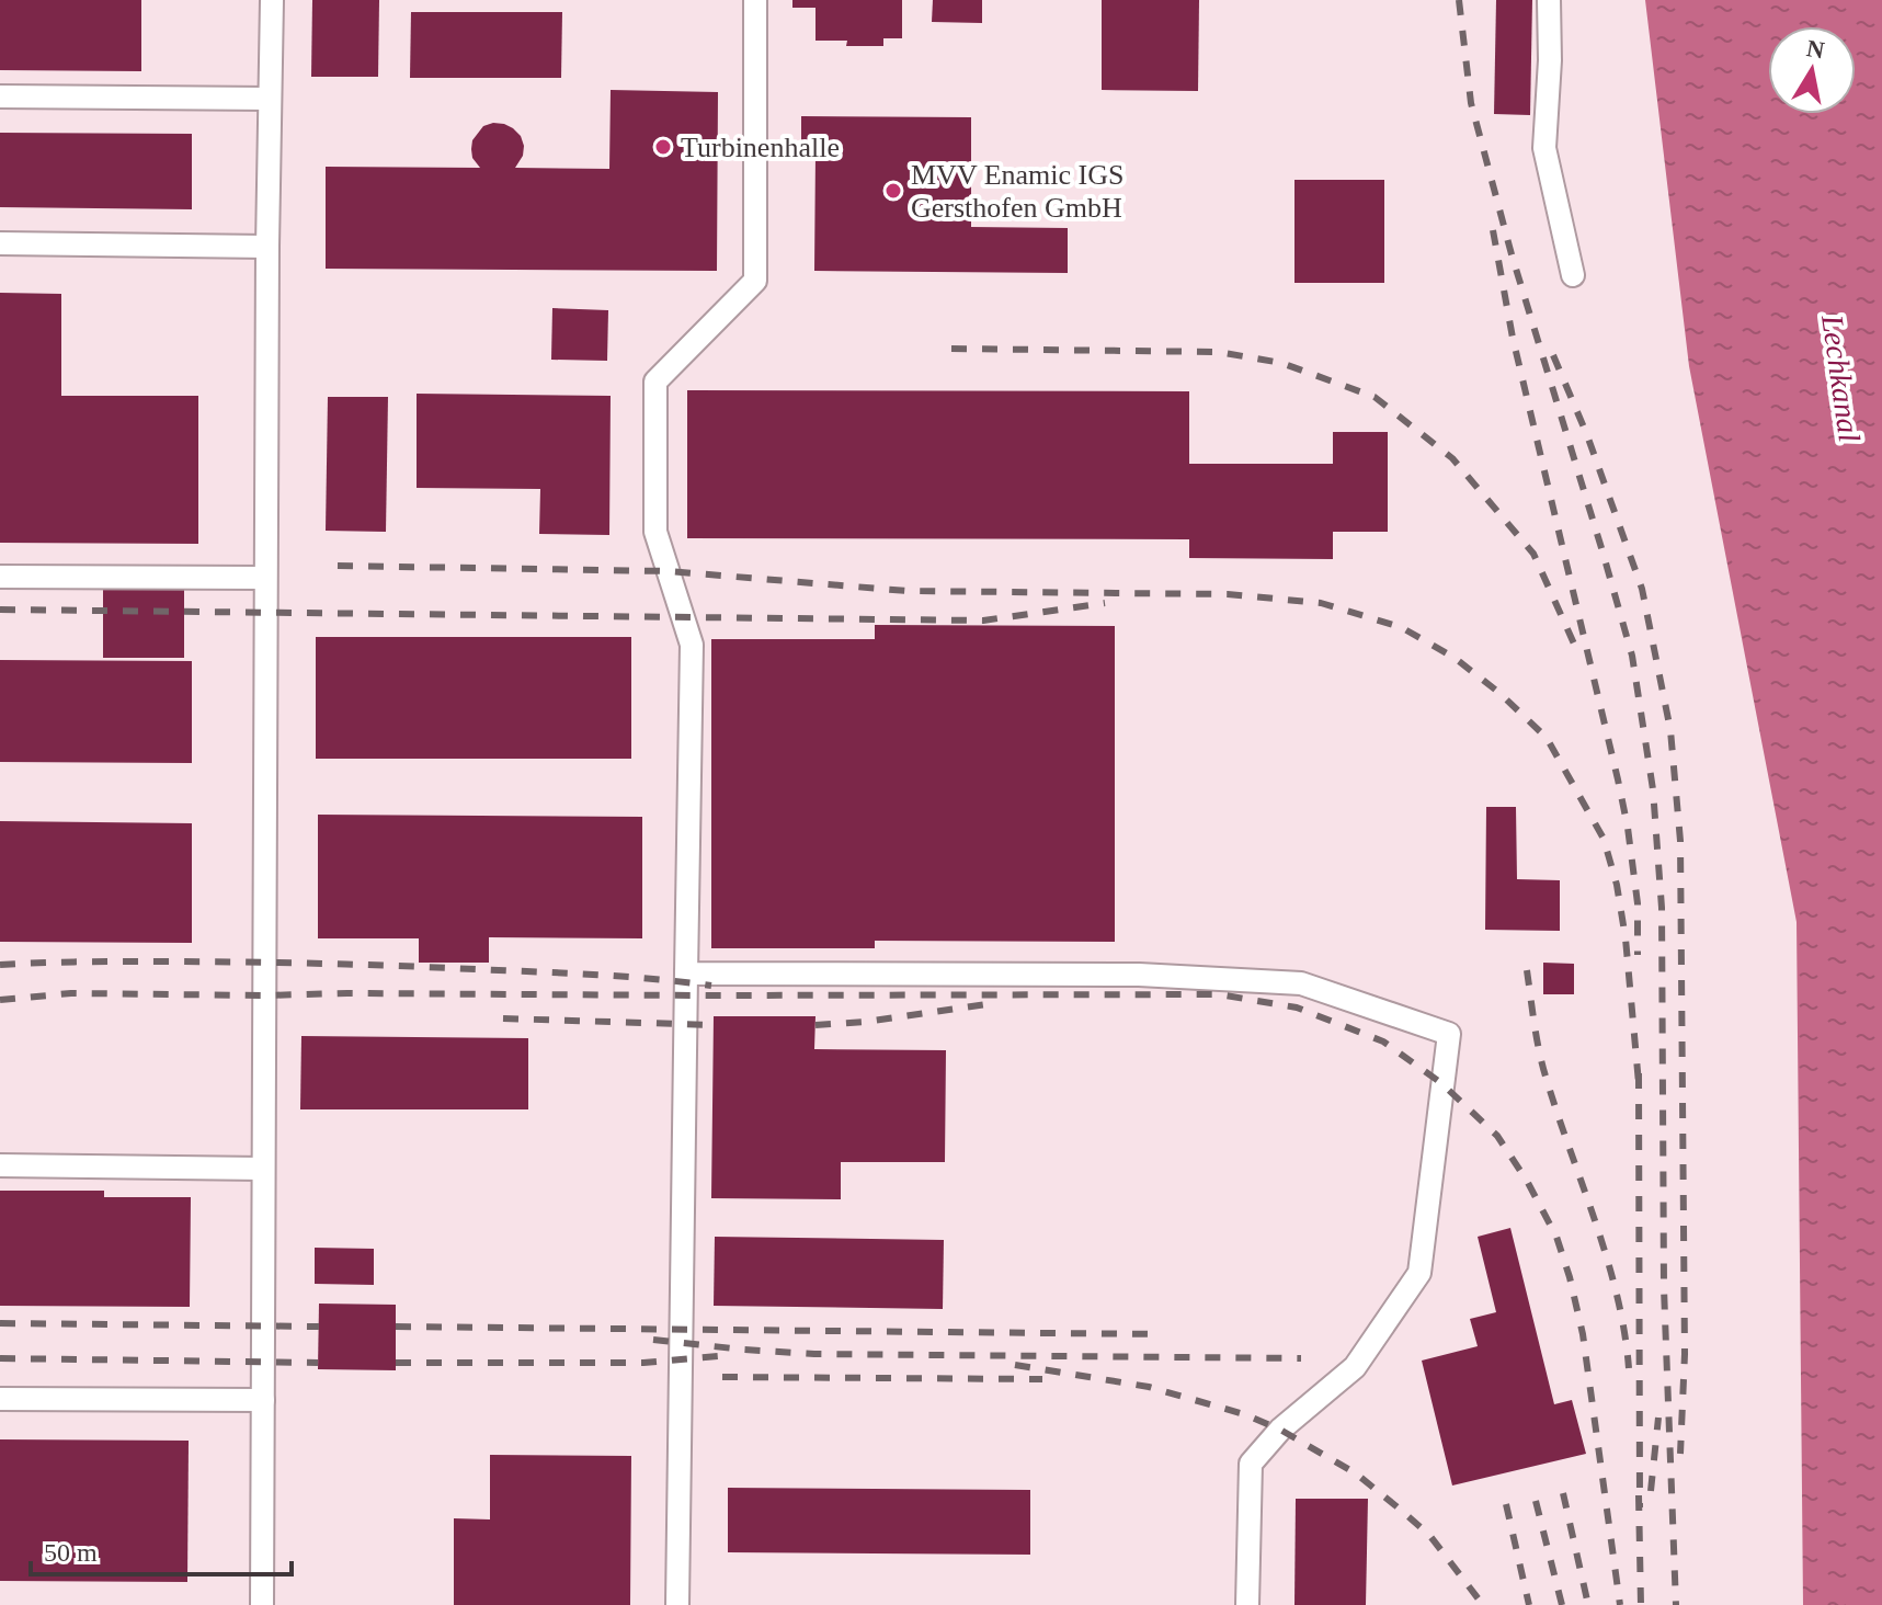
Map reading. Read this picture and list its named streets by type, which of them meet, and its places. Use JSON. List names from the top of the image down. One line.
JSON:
{"water":["Lechkanal"],"places":["Turbinenhalle","MVV Enamic IGS Gersthofen GmbH"],"scale_bar":"50 m","north":"top"}
